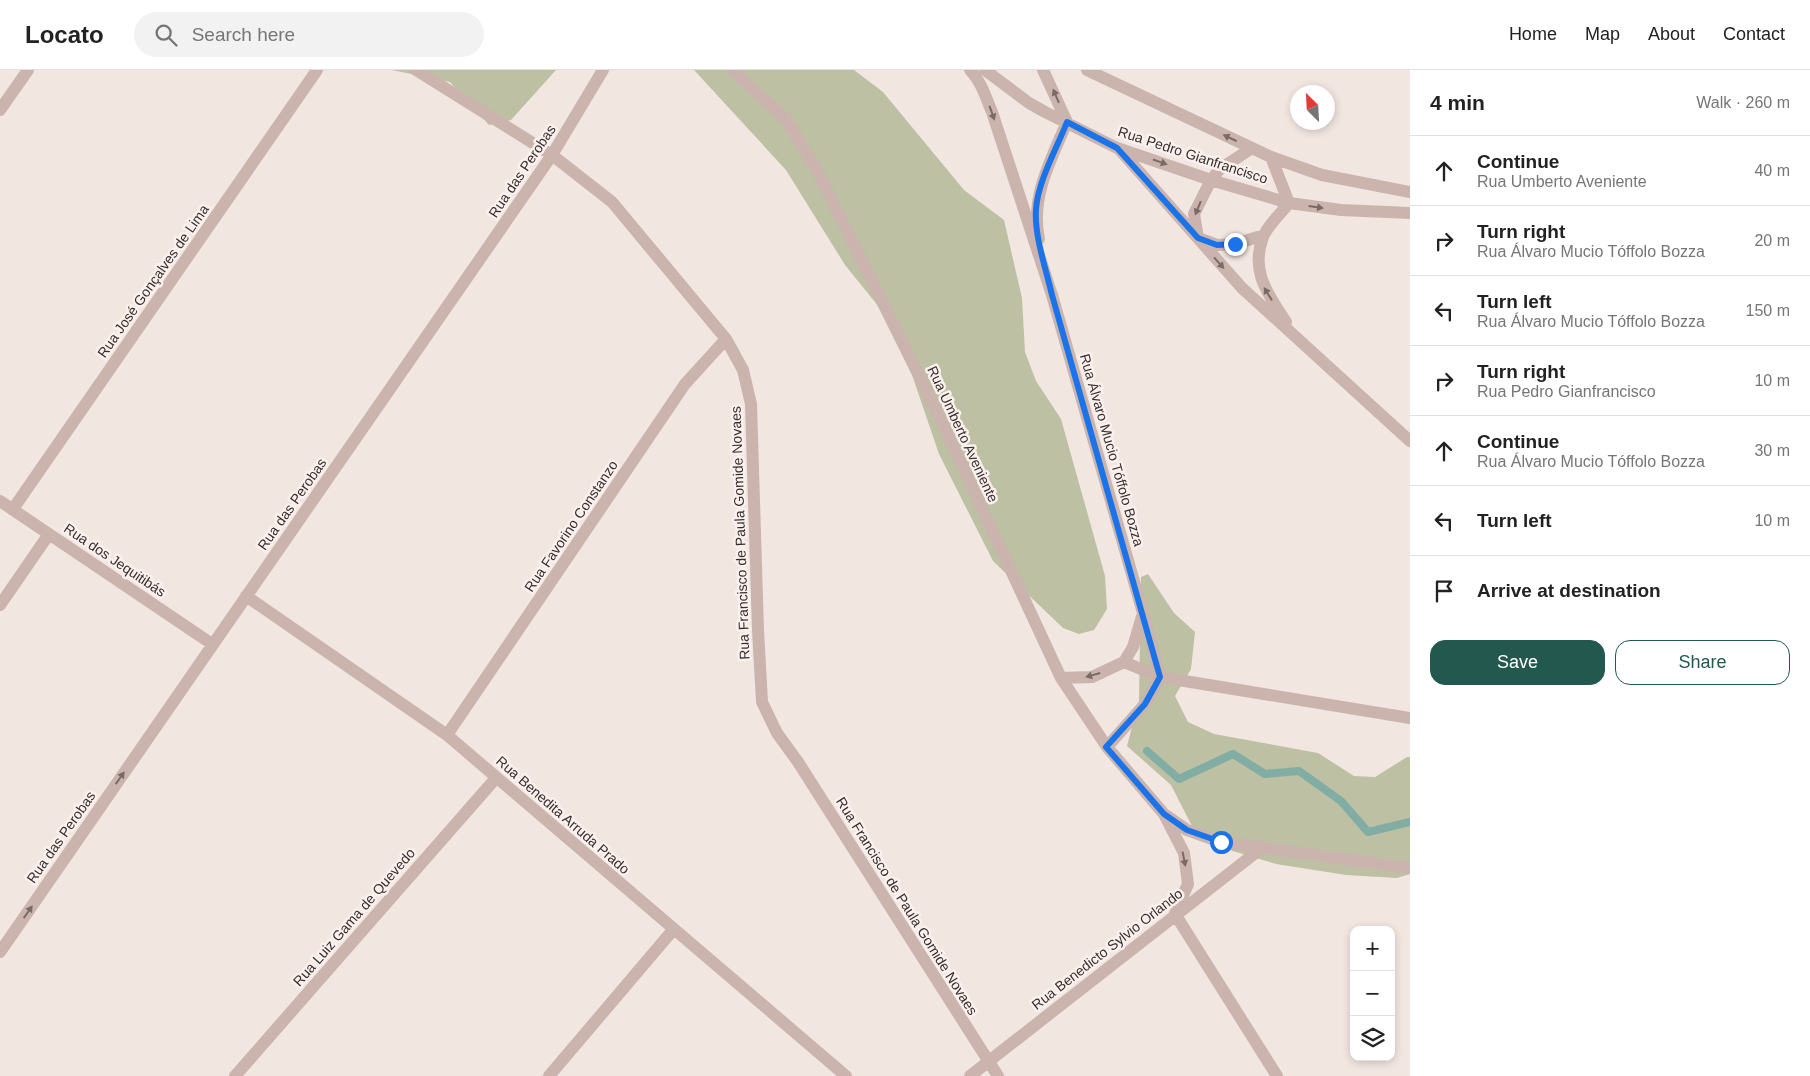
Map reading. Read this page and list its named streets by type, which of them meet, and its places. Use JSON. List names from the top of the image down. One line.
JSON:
{"streets":{"street":["Rua Pedro Gianfrancisco","Rua das Perobas","Rua José Gonçalves de Lima","Rua Umberto Aveniente","Rua Álvaro Mucio Tóffolo Bozza","Rua Favorino Constanzo","Rua Francisco de Paula Gomide Novaes","Rua dos Jequitibás","Rua Benedita Arruda Prado","Rua Luiz Gama de Quevedo","Rua Benedicto Sylvio Orlando"]},"crossings":[["Rua Pedro Gianfrancisco","Rua Álvaro Mucio Tóffolo Bozza"],["Rua das Perobas","Rua Francisco de Paula Gomide Novaes"],["Rua das Perobas","Rua dos Jequitibás"],["Rua das Perobas","Rua Benedita Arruda Prado"],["Rua José Gonçalves de Lima","Rua dos Jequitibás"],["Rua Umberto Aveniente","Rua Benedicto Sylvio Orlando"],["Rua Favorino Constanzo","Rua Francisco de Paula Gomide Novaes"],["Rua Favorino Constanzo","Rua Benedita Arruda Prado"],["Rua Francisco de Paula Gomide Novaes","Rua Benedicto Sylvio Orlando"],["Rua Benedita Arruda Prado","Rua Luiz Gama de Quevedo"]],"north":"top left","page":{"header":"Locato","search":"Search here","nav":["Home","Map","About","Contact"],"heading":["4 min","Walk · 260 m"],"list":[["Continue","Rua Umberto Aveniente","40 m"],["Turn right","Rua Álvaro Mucio Tóffolo Bozza","20 m"],["Turn left","Rua Álvaro Mucio Tóffolo Bozza","150 m"],["Turn right","Rua Pedro Gianfrancisco","10 m"],["Continue","Rua Álvaro Mucio Tóffolo Bozza","30 m"],["Turn left","10 m"],"Arrive at destination"],"buttons":["Save","Share"],"map_buttons":["+","−"]}}
